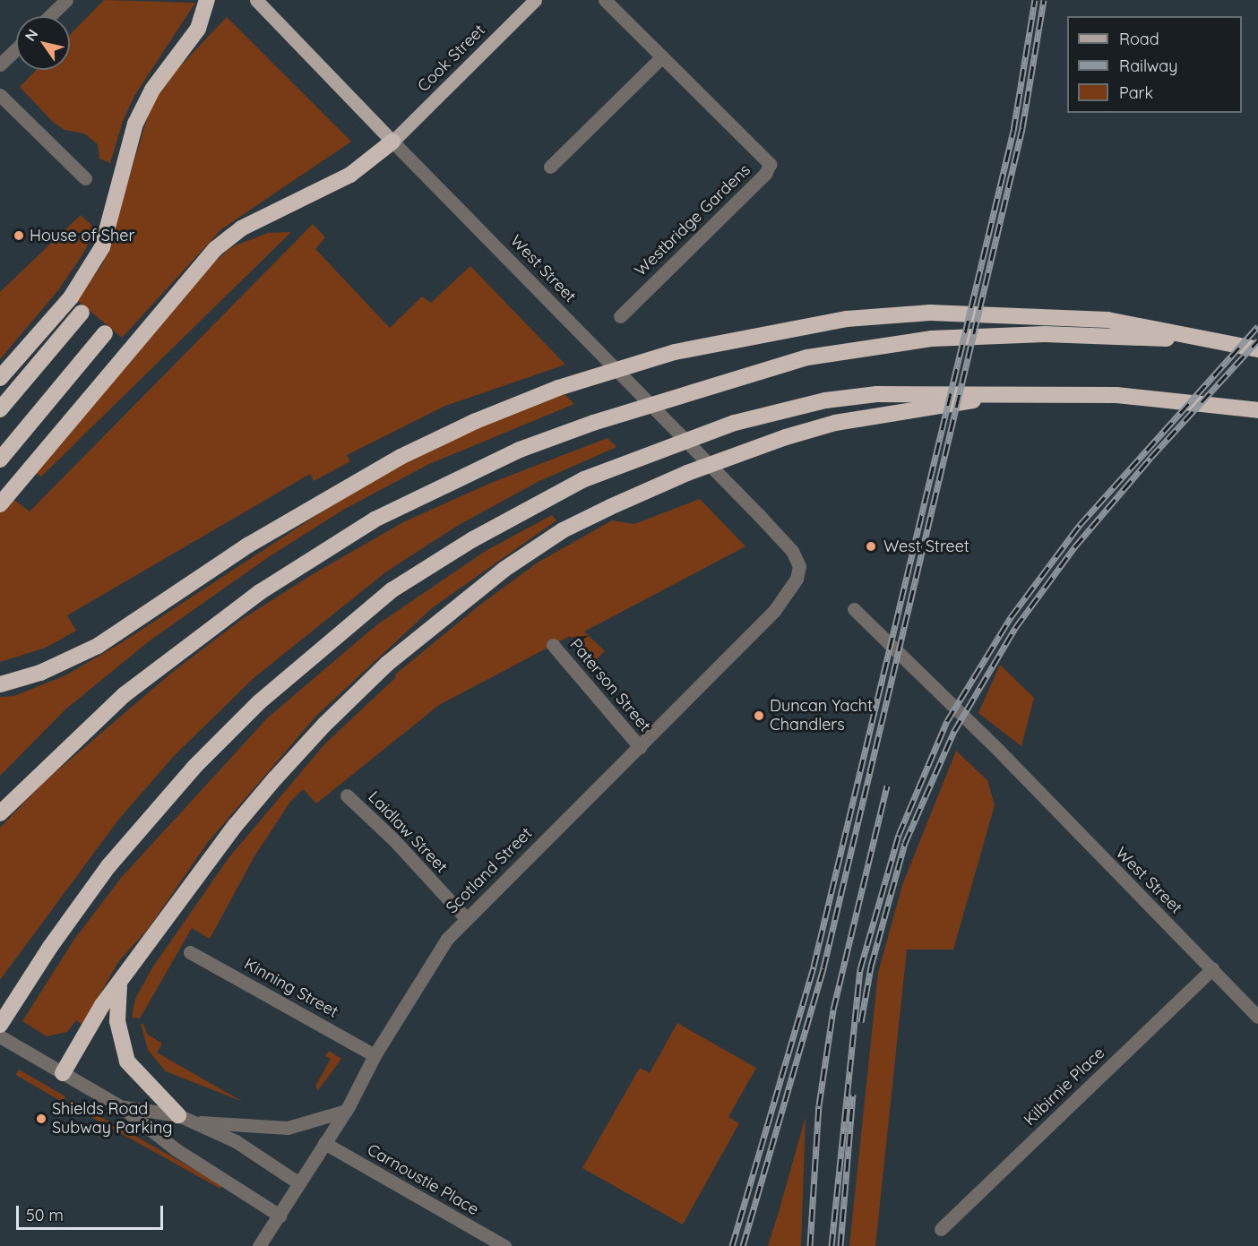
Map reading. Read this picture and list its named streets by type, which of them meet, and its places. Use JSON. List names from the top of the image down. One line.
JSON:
{"streets":{"main road":["Cook Street","West Street"],"street":["Westbridge Gardens","Paterson Street","Laidlaw Street","Scotland Street","Kinning Street","Kilbirnie Place","Carnoustie Place"]},"crossings":[["Cook Street","West Street"],["West Street","Scotland Street"],["West Street","Kilbirnie Place"],["Paterson Street","Scotland Street"],["Laidlaw Street","Scotland Street"],["Scotland Street","Kinning Street"],["Scotland Street","Carnoustie Place"]],"places":["House of Sher","West Street","Duncan Yacht Chandlers","Shields Road Subway Parking"],"legend":["Road","Railway","Park"],"scale_bar":"50 m","north":"top left"}
